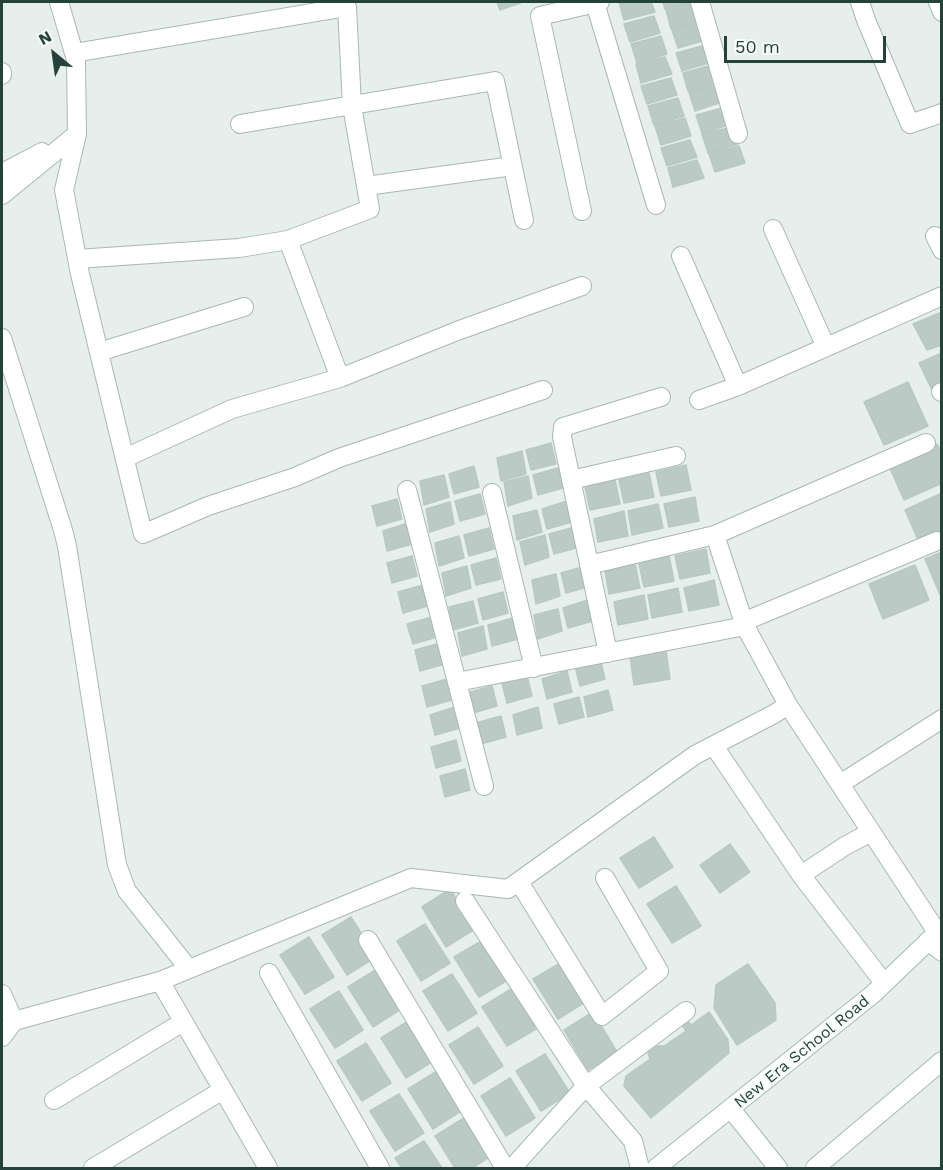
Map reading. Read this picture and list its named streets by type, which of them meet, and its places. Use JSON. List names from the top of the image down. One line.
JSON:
{"streets":{"street":["New Era School Road"]},"scale_bar":"50 m","north":"top left"}
